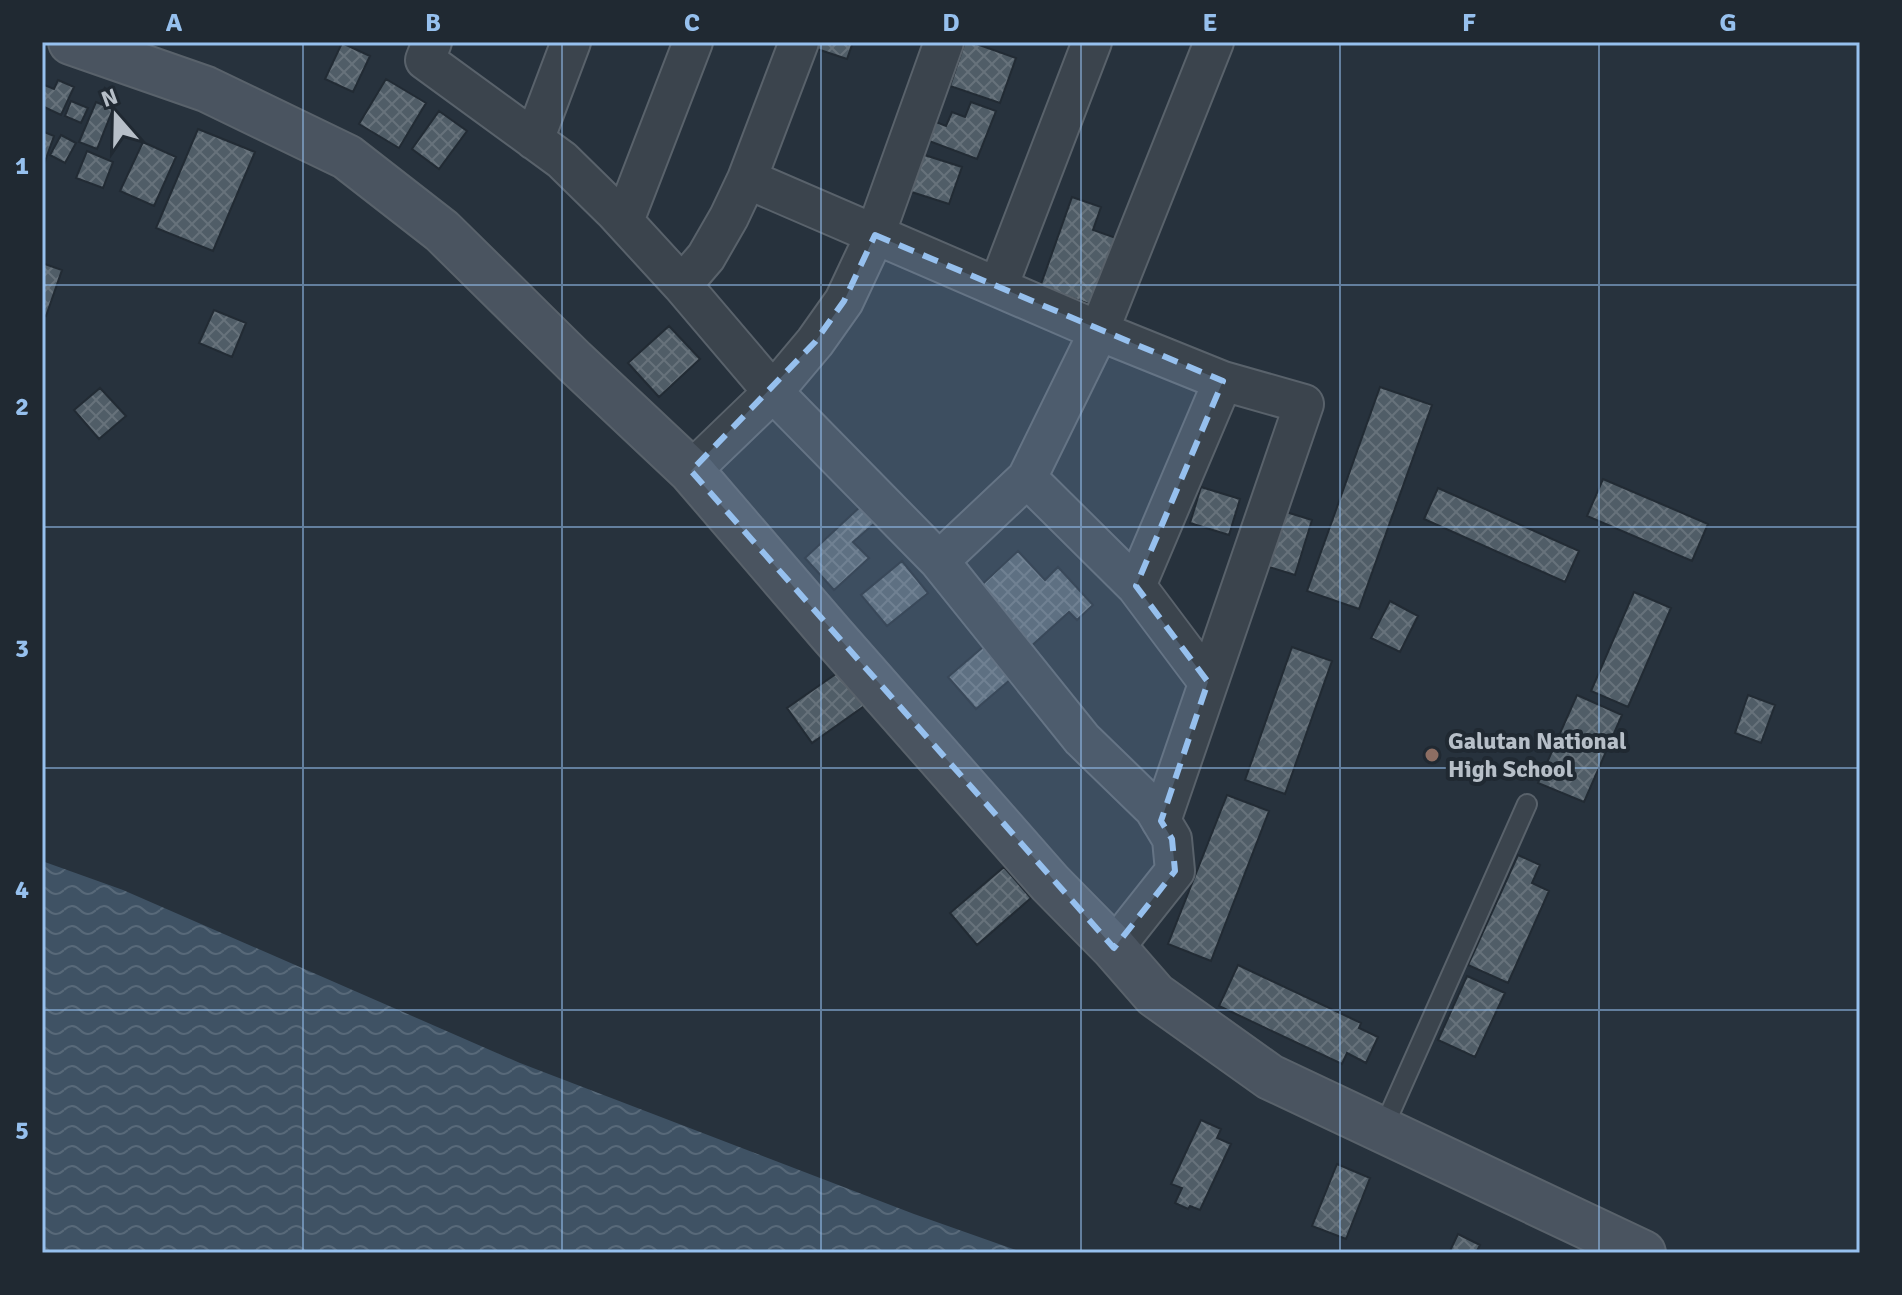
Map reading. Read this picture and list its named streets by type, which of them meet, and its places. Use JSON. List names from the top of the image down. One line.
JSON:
{"places":["Galutan National High School"],"north":"top","grid":{"columns":["A","B","C","D","E","F","G"],"rows":["1","2","3","4","5"]}}
